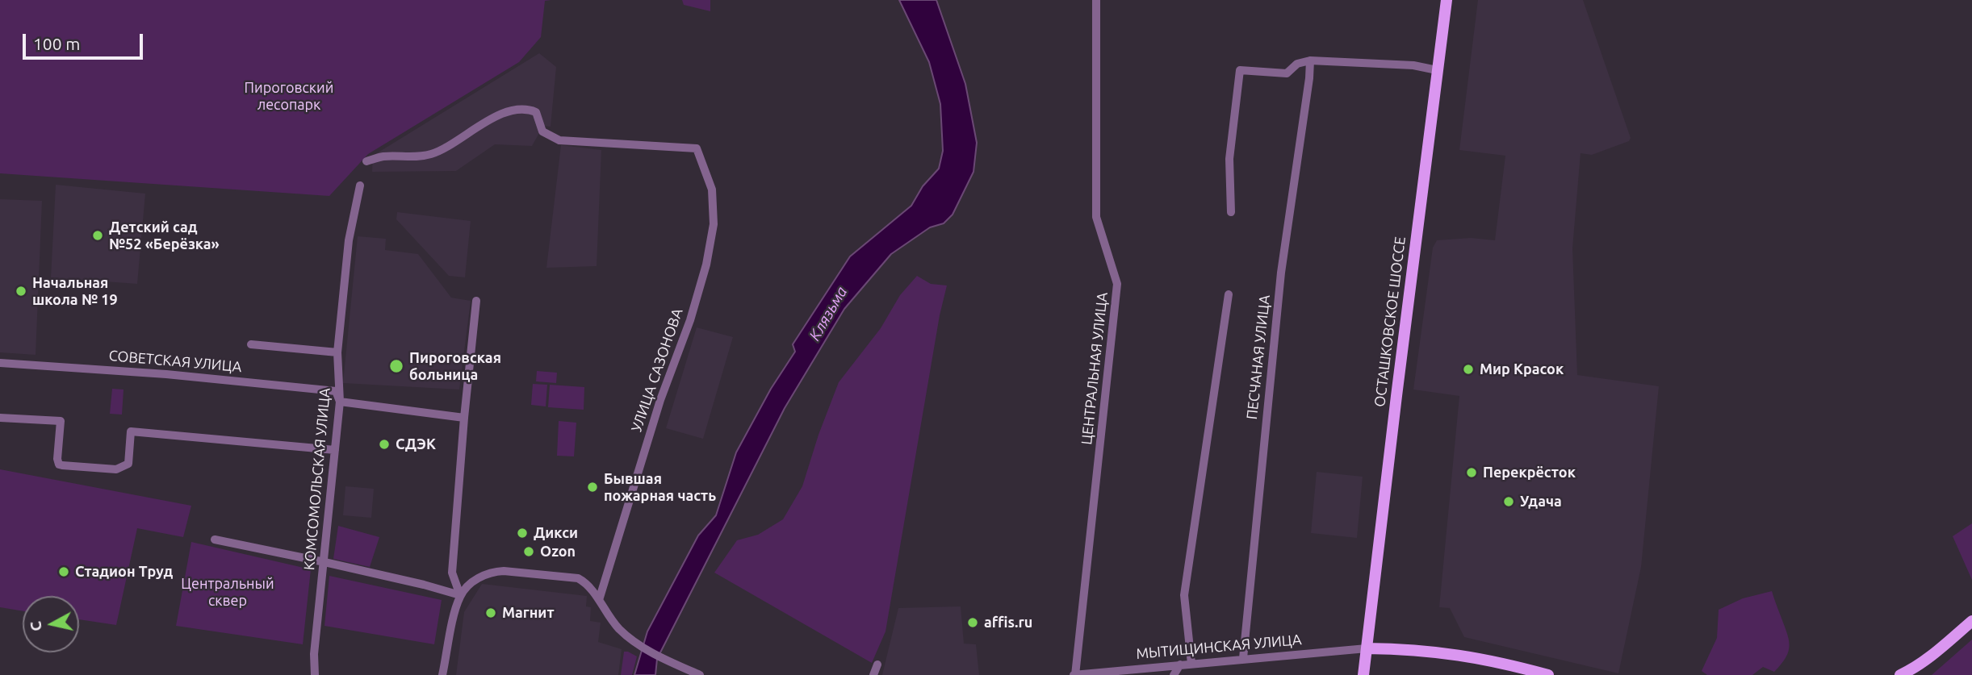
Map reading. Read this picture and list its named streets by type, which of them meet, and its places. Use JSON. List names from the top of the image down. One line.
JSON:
{"streets":{"main road":["ОСТАШКОВСКОЕ ШОССЕ"],"street":["ПЕСЧАНАЯ УЛИЦА","СОВЕТСКАЯ УЛИЦА","ЦЕНТРАЛЬНАЯ УЛИЦА","УЛИЦА САЗОНОВА","КОМСОМОЛЬСКАЯ УЛИЦА","МЫТИЩИНСКАЯ УЛИЦА"]},"crossings":[["ОСТАШКОВСКОЕ ШОССЕ","МЫТИЩИНСКАЯ УЛИЦА"],["ПЕСЧАНАЯ УЛИЦА","МЫТИЩИНСКАЯ УЛИЦА"],["СОВЕТСКАЯ УЛИЦА","КОМСОМОЛЬСКАЯ УЛИЦА"],["ЦЕНТРАЛЬНАЯ УЛИЦА","МЫТИЩИНСКАЯ УЛИЦА"]],"water":["Клязьма"],"parks":["Пироговский лесопарк","Центральный сквер"],"places":["Детский сад №52 «Берёзка»","Начальная школа № 19","Пироговская больница","Мир Красок","СДЭК","Перекрёсток","Бывшая пожарная часть","Удача","Дикси","Ozon","Стадион Труд","Магнит","affis.ru"],"scale_bar":"100 m","north":"left"}
